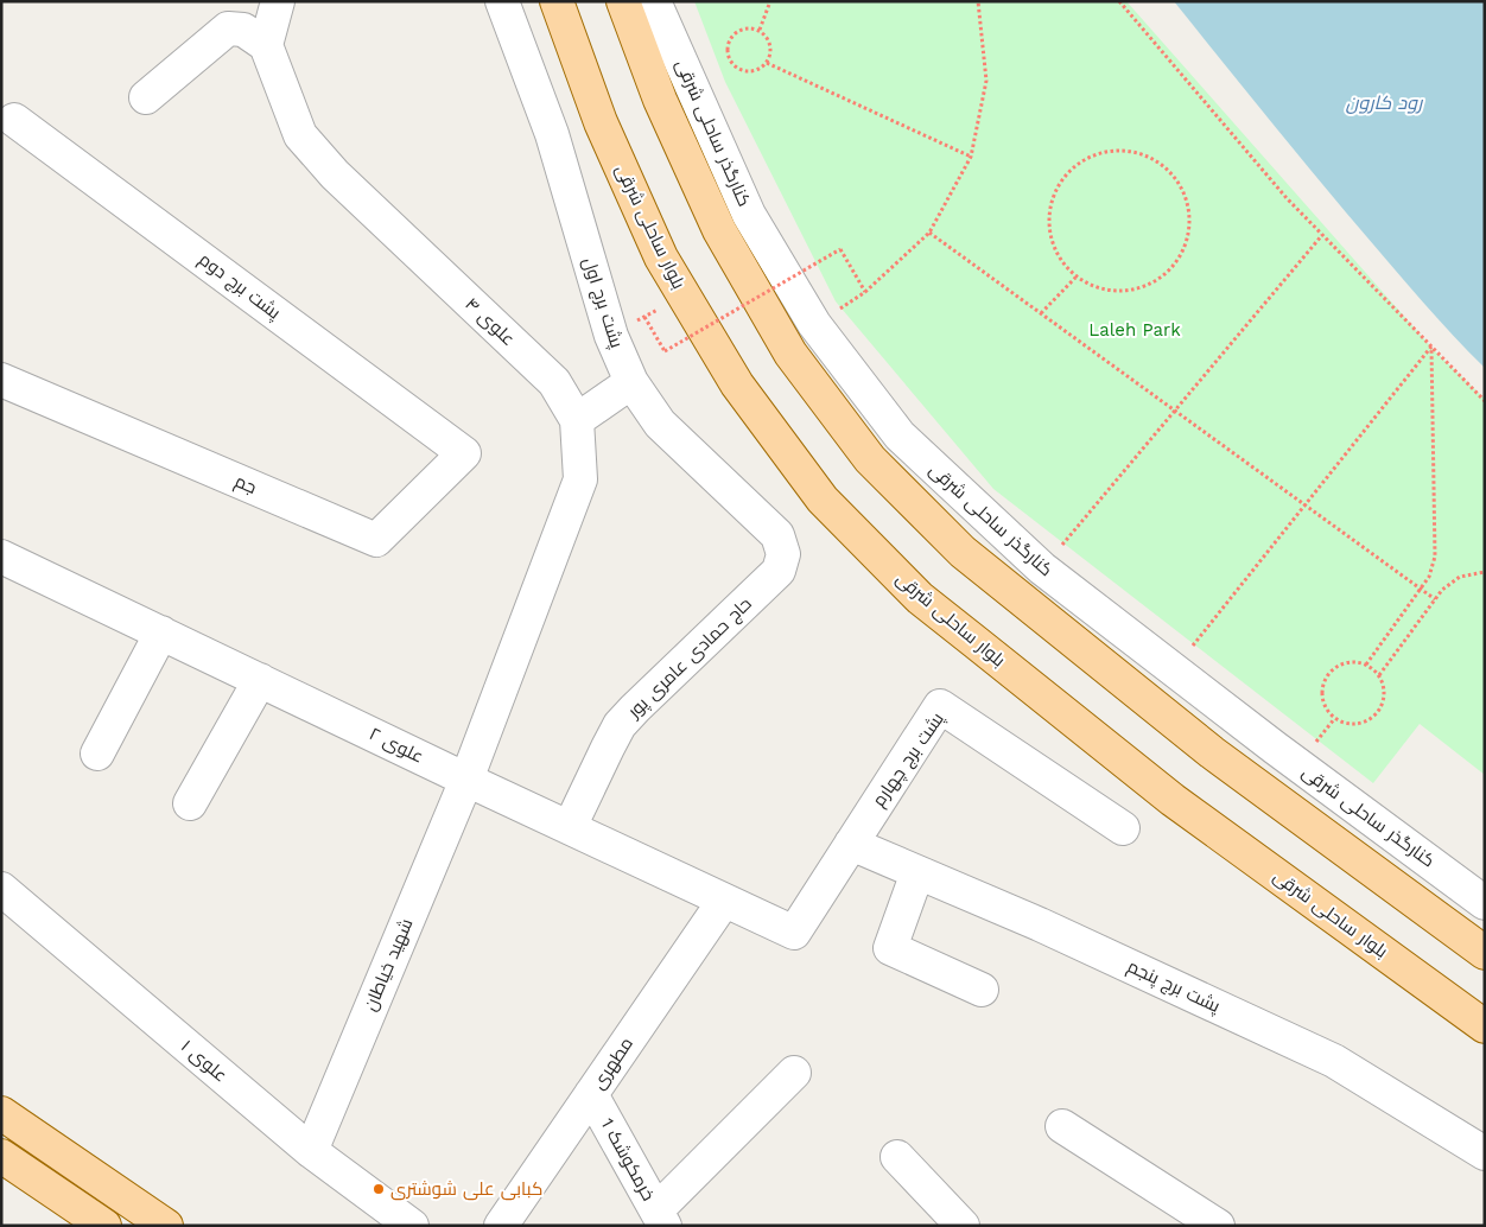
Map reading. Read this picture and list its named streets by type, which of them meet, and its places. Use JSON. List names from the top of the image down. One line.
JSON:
{"streets":{"main road":["بلوار ساحلی شرقی"],"street":["کنارگذر ساحلی شرقی","پشت برج دوم","پشت برج اول","علوی ۴","جم","حاج حمادی عامری پور","علوی ۲","پشت برج چهارم","شهید خیاطان","پشت برج پنجم","علوی ۱","مطهری","خرمکوشک 1"]},"crossings":[["پشت برج دوم","جم"],["پشت برج اول","حاج حمادی عامری پور"],["علوی ۴","علوی ۲"],["علوی ۴","شهید خیاطان"],["حاج حمادی عامری پور","علوی ۲"],["علوی ۲","پشت برج چهارم"],["علوی ۲","شهید خیاطان"],["علوی ۲","مطهری"],["پشت برج چهارم","پشت برج پنجم"],["شهید خیاطان","علوی ۱"],["مطهری","خرمکوشک 1"]],"water":["رود کارون"],"parks":["Laleh Park"],"places":["کبابی علی شوشتری"]}
